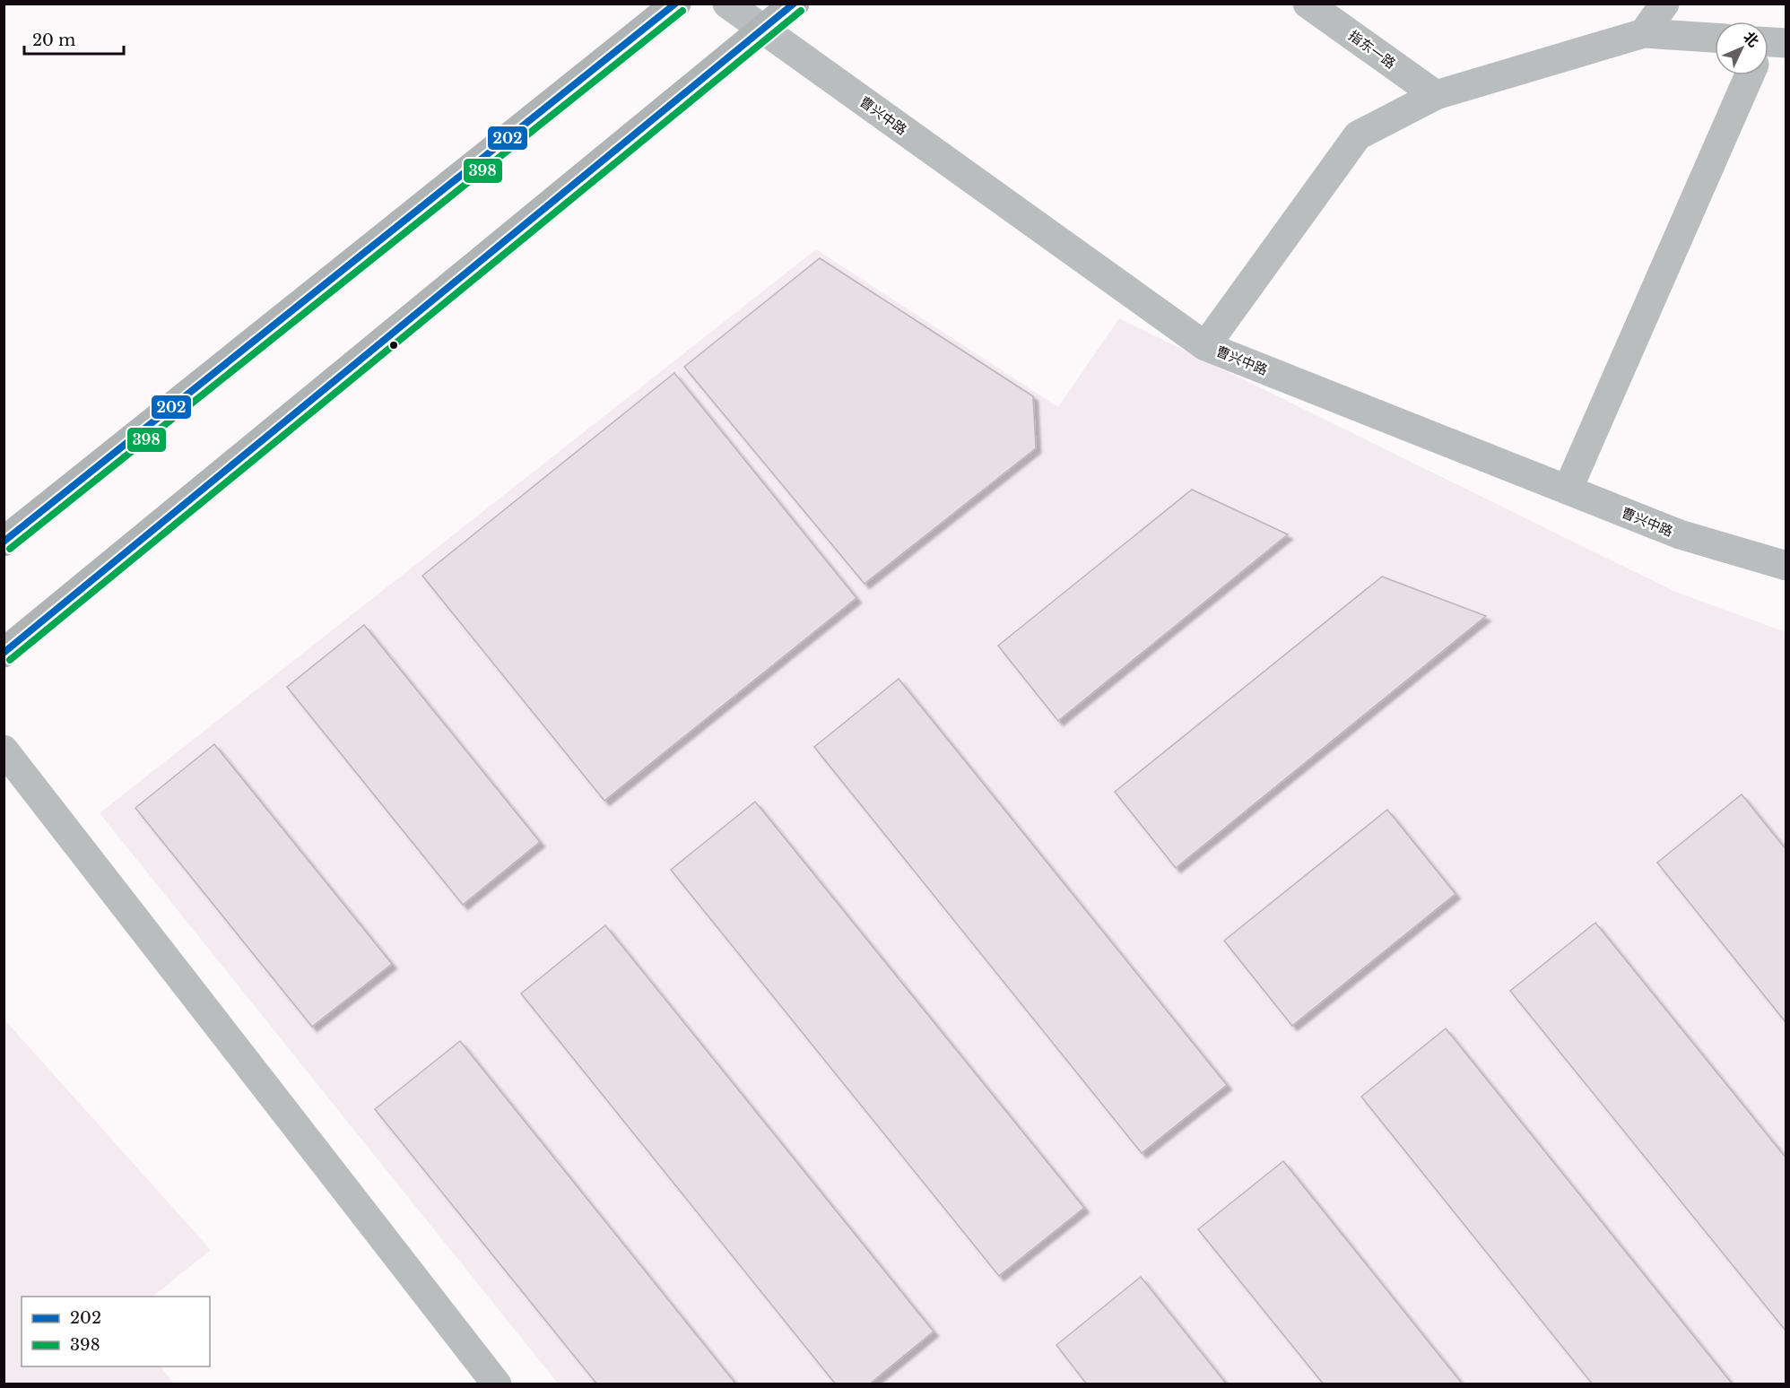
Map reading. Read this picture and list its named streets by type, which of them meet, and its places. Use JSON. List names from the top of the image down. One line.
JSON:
{"streets":{"street":["指东一路","曹兴中路"]},"lines":["transit line 202","transit line 398"],"legend":["202","398"],"scale_bar":"20 m","north":"top right"}
